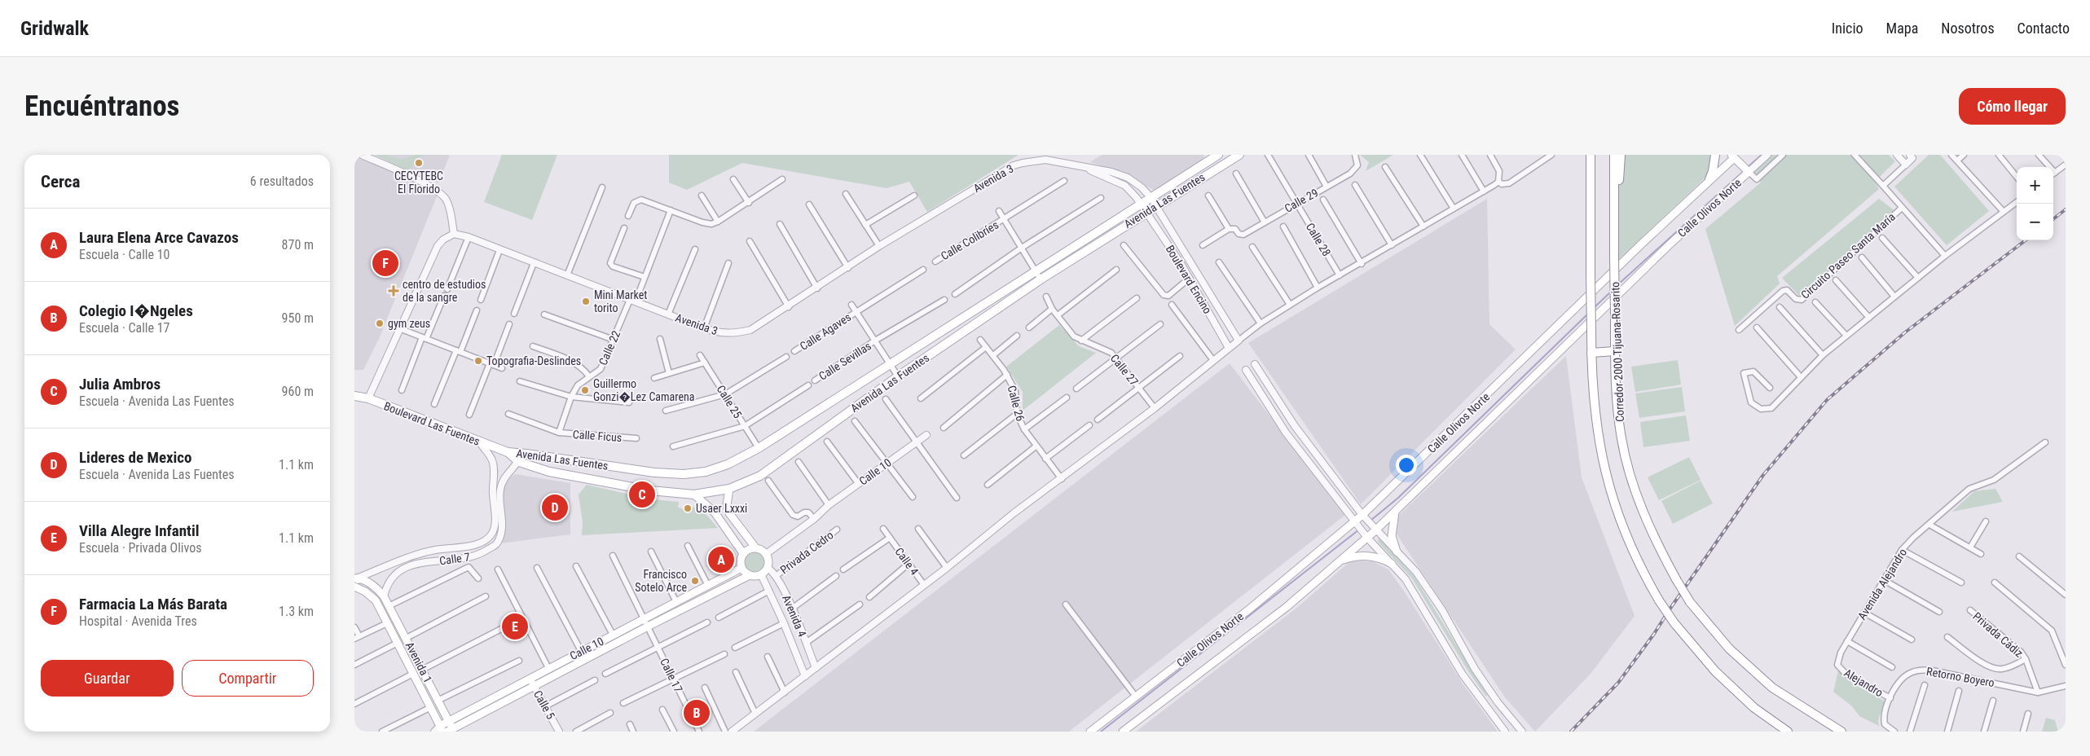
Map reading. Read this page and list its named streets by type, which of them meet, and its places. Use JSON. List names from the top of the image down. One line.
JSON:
{"streets":{"main road":["Avenida Las Fuentes","Calle Olivos Norte","Corredor 2000 Tijuana-Rosarito","Boulevard Las Fuentes","Calle 10","Avenida 1"],"street":["Avenida 3","Calle 29","Calle 28","Calle Colibríes","Circuito Paseo Santa María","Boulevard Encino","Calle Agaves","Calle 22","Calle Sevillas","Calle 27","Calle 25","Calle 26","Calle Ficus","Privada Cedro","Calle 7","Calle 4","Avenida Alejandro","Avenida 4","Privada Cádiz","Calle 17","Retorno Boyero","Alejandro","Calle 5"]},"crossings":[["Avenida 3","Avenida Las Fuentes"],["Avenida 3","Boulevard Encino"],["Avenida 3","Calle 22"],["Avenida Las Fuentes","Boulevard Encino"],["Avenida Las Fuentes","Calle 25"],["Avenida Las Fuentes","Boulevard Las Fuentes"],["Calle 29","Calle 28"],["Calle 22","Calle Ficus"],["Boulevard Las Fuentes","Calle 7"],["Calle 10","Avenida 4"],["Calle 10","Avenida 1"],["Calle 10","Calle 17"],["Calle 10","Calle 5"],["Privada Cedro","Avenida 4"],["Calle 7","Avenida 1"],["Avenida Alejandro","Alejandro"],["Privada Cádiz","Retorno Boyero"],["Retorno Boyero","Alejandro"]],"places":{"other":["CECYTEBC El Florido","Mini Market torito","gym zeus","Topografia-Deslindes","Guillermo Gonzi�Lez Camarena","Usaer Lxxxi","Francisco Sotelo Arce"],"health":["centro de estudios de la sangre"]},"page":{"header":"Gridwalk","nav":["Inicio","Mapa","Nosotros","Contacto"],"buttons":["Cómo llegar",["Guardar","Compartir"]],"title":"Encuéntranos","heading":["Cerca","6 resultados"],"map_buttons":["+","−"],"list":[{"mark":"A","name":"Laura Elena Arce Cavazos","note":"Escuela · Calle 10","value":"870 m"},{"mark":"B","name":"Colegio I�Ngeles","note":"Escuela · Calle 17","value":"950 m"},{"mark":"C","name":"Julia Ambros","note":"Escuela · Avenida Las Fuentes","value":"960 m"},{"mark":"D","name":"Lideres de Mexico","note":"Escuela · Avenida Las Fuentes","value":"1.1 km"},{"mark":"E","name":"Villa Alegre Infantil","note":"Escuela · Privada Olivos","value":"1.1 km"},{"mark":"F","name":"Farmacia La Más Barata","note":"Hospital · Avenida Tres","value":"1.3 km"}],"pins":["F","C","D","A","E","B"]}}
